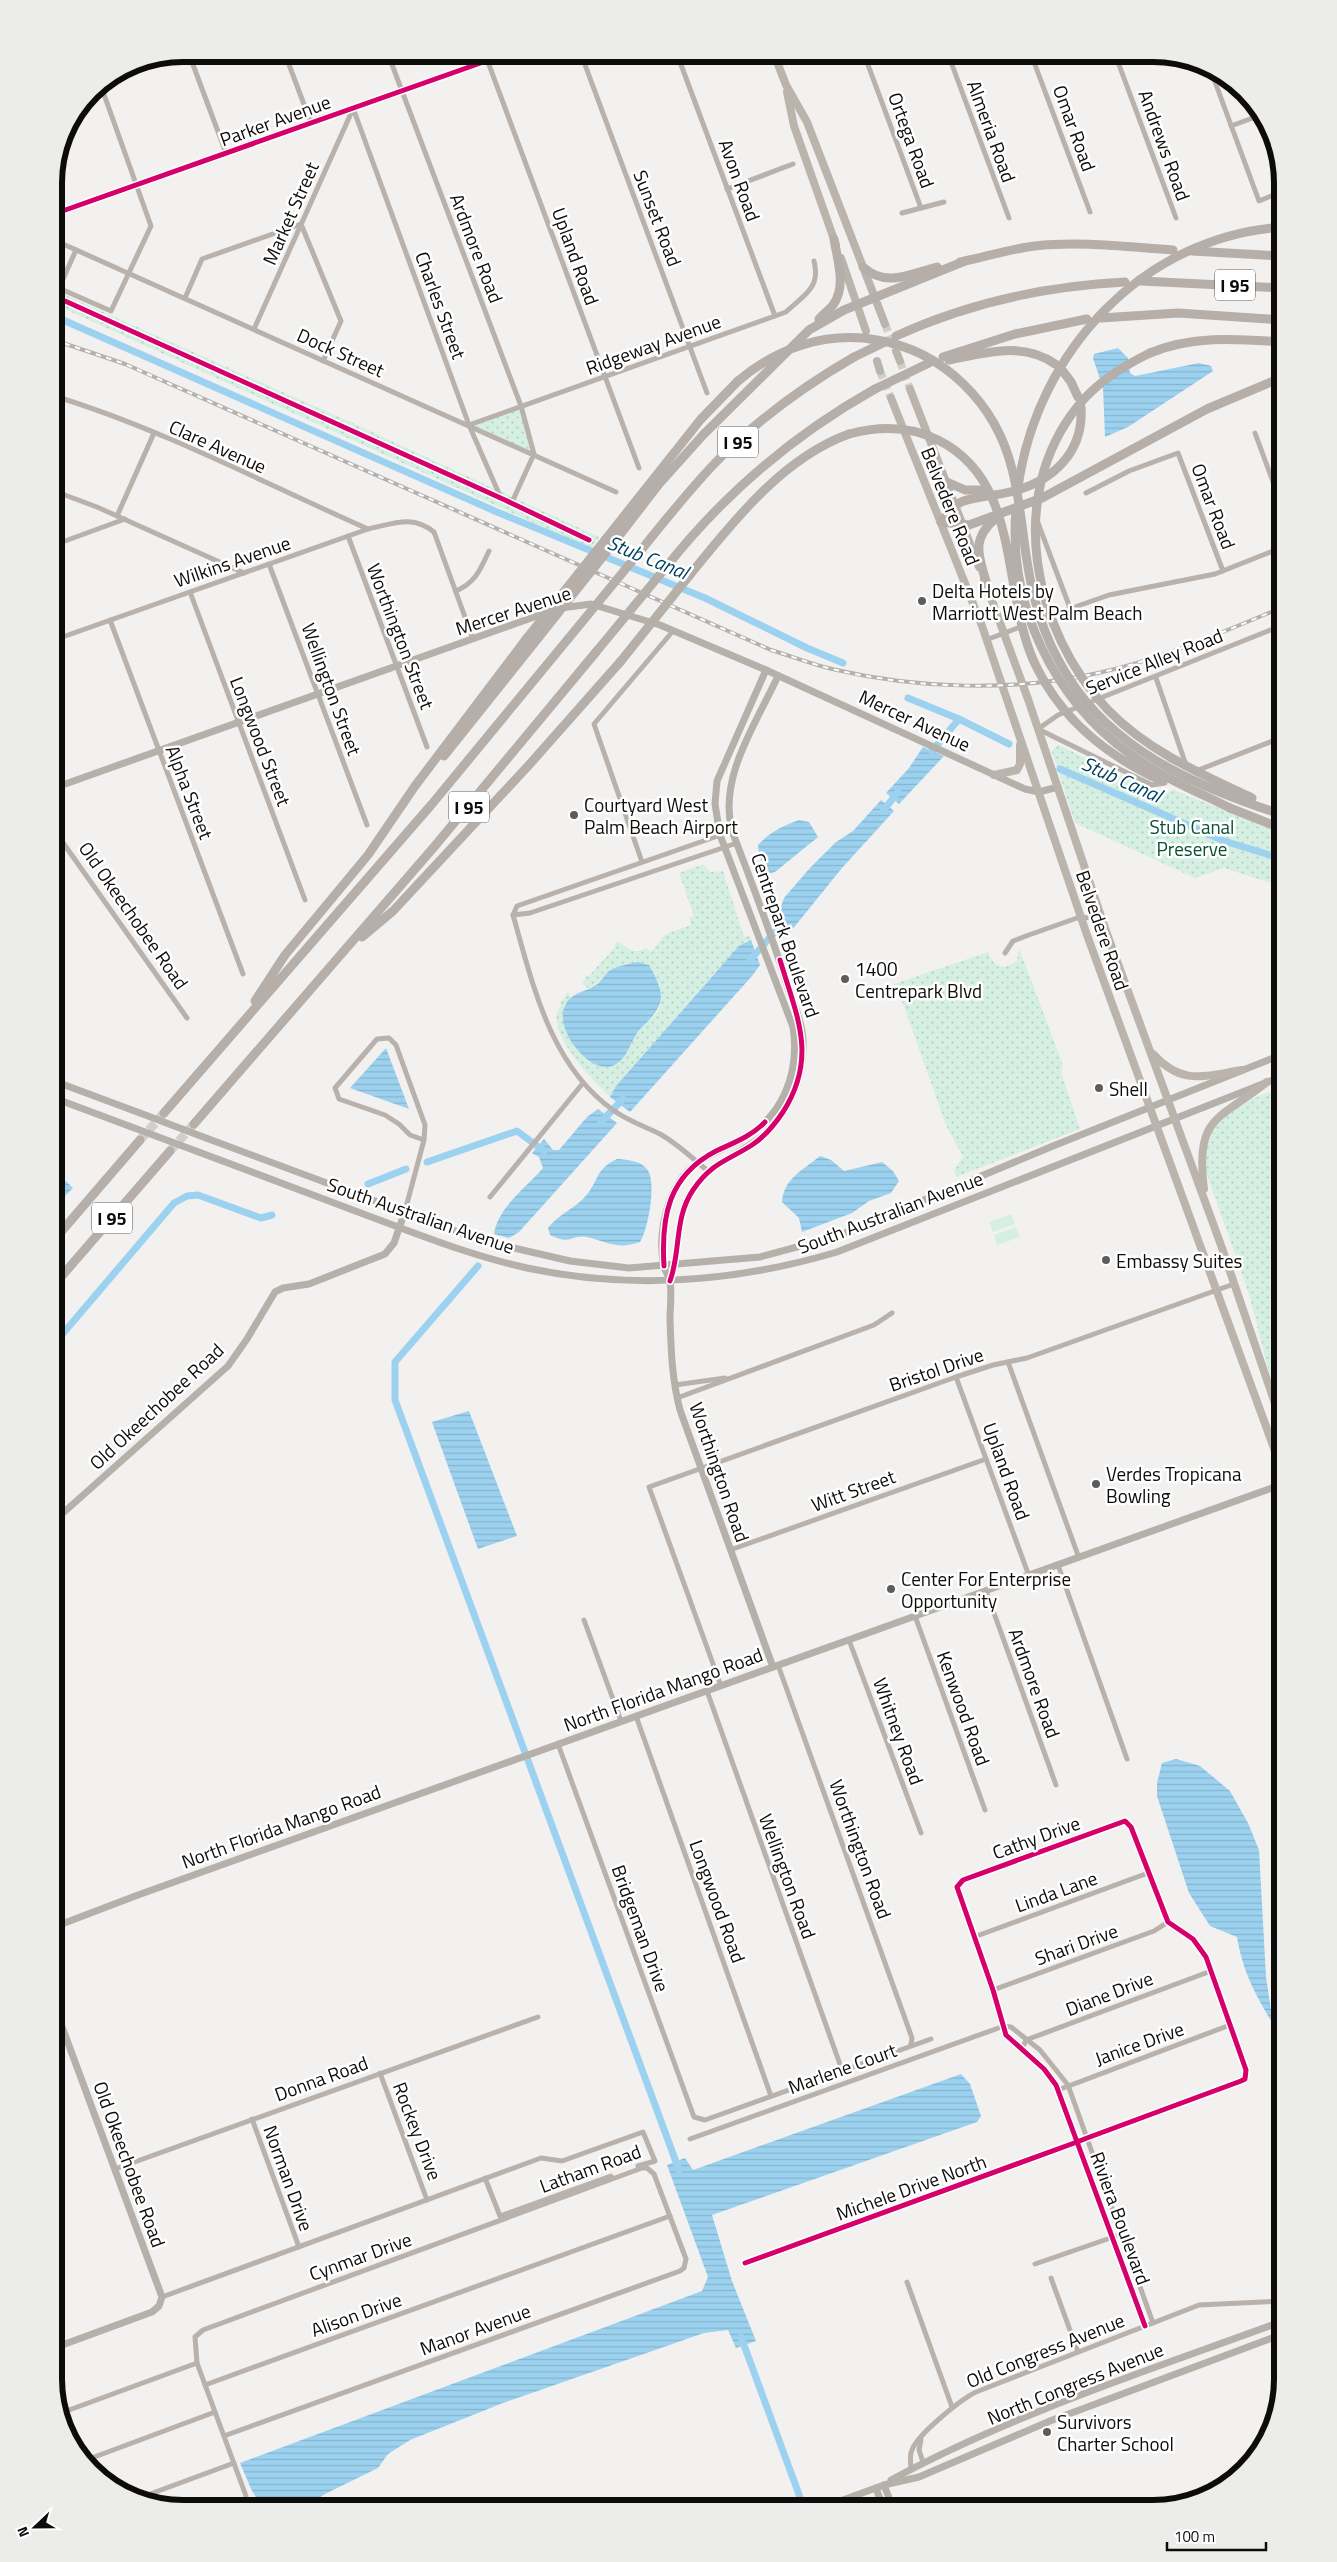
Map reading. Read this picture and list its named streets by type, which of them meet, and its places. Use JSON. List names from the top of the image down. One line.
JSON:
{"streets":{"highway":["I 95"],"main road":["Belvedere Road"],"street":["Parker Avenue","Omar Road","Almeria Road","Ortega Road","Andrews Road","Avon Road","Market Street","Sunset Road","Ardmore Road","Upland Road","Charles Street","Ridgeway Avenue","Dock Street","Clare Avenue","Wilkins Avenue","Mercer Avenue","Worthington Street","Service Alley Road","Wellington Street","Longwood Street","Alpha Street","Old Okeechobee Road","Centrepark Boulevard","South Australian Avenue","Bristol Drive","Worthington Road","Witt Street","North Florida Mango Road","Kenwood Road","Whitney Road","Cathy Drive","Wellington Road","Linda Lane","Longwood Road","Bridgeman Drive","Shari Drive","Diane Drive","Janice Drive","Marlene Court","Donna Road","Rockey Drive","Latham Road","Norman Drive","Michele Drive North","Riviera Boulevard","Cynmar Drive","Alison Drive","Manor Avenue","Old Congress Avenue","North Congress Avenue"]},"crossings":[["Parker Avenue","Market Street"],["Parker Avenue","Ardmore Road"],["Parker Avenue","Charles Street"],["Avon Road","Ridgeway Avenue"],["Market Street","Charles Street"],["Market Street","Dock Street"],["Sunset Road","Ridgeway Avenue"],["Ardmore Road","Charles Street"],["Ardmore Road","Ridgeway Avenue"],["Ardmore Road","Dock Street"],["Ardmore Road","North Florida Mango Road"],["Upland Road","Ridgeway Avenue"],["Upland Road","Bristol Drive"],["Upland Road","Witt Street"],["Upland Road","North Florida Mango Road"],["Charles Street","Ridgeway Avenue"],["Charles Street","Dock Street"],["Ridgeway Avenue","Dock Street"],["Clare Avenue","Wilkins Avenue"],["Belvedere Road","Mercer Avenue"],["Belvedere Road","Service Alley Road"],["Belvedere Road","South Australian Avenue"],["Belvedere Road","Bristol Drive"],["Wilkins Avenue","Worthington Street"],["Wilkins Avenue","Wellington Street"],["Wilkins Avenue","Longwood Street"],["Wilkins Avenue","Alpha Street"],["Mercer Avenue","Worthington Street"],["Mercer Avenue","Wellington Street"],["Mercer Avenue","Longwood Street"],["Mercer Avenue","Alpha Street"],["Mercer Avenue","Centrepark Boulevard"],["Old Okeechobee Road","South Australian Avenue"],["Old Okeechobee Road","Donna Road"],["Old Okeechobee Road","Latham Road"],["Centrepark Boulevard","South Australian Avenue"],["Centrepark Boulevard","Worthington Road"],["South Australian Avenue","Worthington Road"],["Bristol Drive","Worthington Road"],["Bristol Drive","North Florida Mango Road"],["Worthington Road","Witt Street"],["Worthington Road","North Florida Mango Road"],["North Florida Mango Road","Kenwood Road"],["North Florida Mango Road","Whitney Road"],["North Florida Mango Road","Wellington Road"],["North Florida Mango Road","Longwood Road"],["North Florida Mango Road","Bridgeman Drive"],["Cathy Drive","Linda Lane"],["Cathy Drive","Riviera Boulevard"],["Linda Lane","Riviera Boulevard"],["Longwood Road","Bridgeman Drive"],["Shari Drive","Riviera Boulevard"],["Diane Drive","Riviera Boulevard"],["Janice Drive","Michele Drive North"],["Janice Drive","Riviera Boulevard"],["Marlene Court","Riviera Boulevard"],["Donna Road","Rockey Drive"],["Donna Road","Norman Drive"],["Rockey Drive","Latham Road"],["Latham Road","Norman Drive"],["Michele Drive North","Riviera Boulevard"],["Riviera Boulevard","Old Congress Avenue"],["Cynmar Drive","Alison Drive"],["Cynmar Drive","Manor Avenue"],["Alison Drive","Manor Avenue"],["Old Congress Avenue","North Congress Avenue"]],"water":["Stub Canal"],"parks":["Stub Canal Preserve"],"places":["Delta Hotels by Marriott West Palm Beach","Courtyard West Palm Beach Airport","1400 Centrepark Blvd","Shell","Embassy Suites","Verdes Tropicana Bowling","Center For Enterprise Opportunity","Survivors Charter School"],"scale_bar":"100 m","north":"left"}
